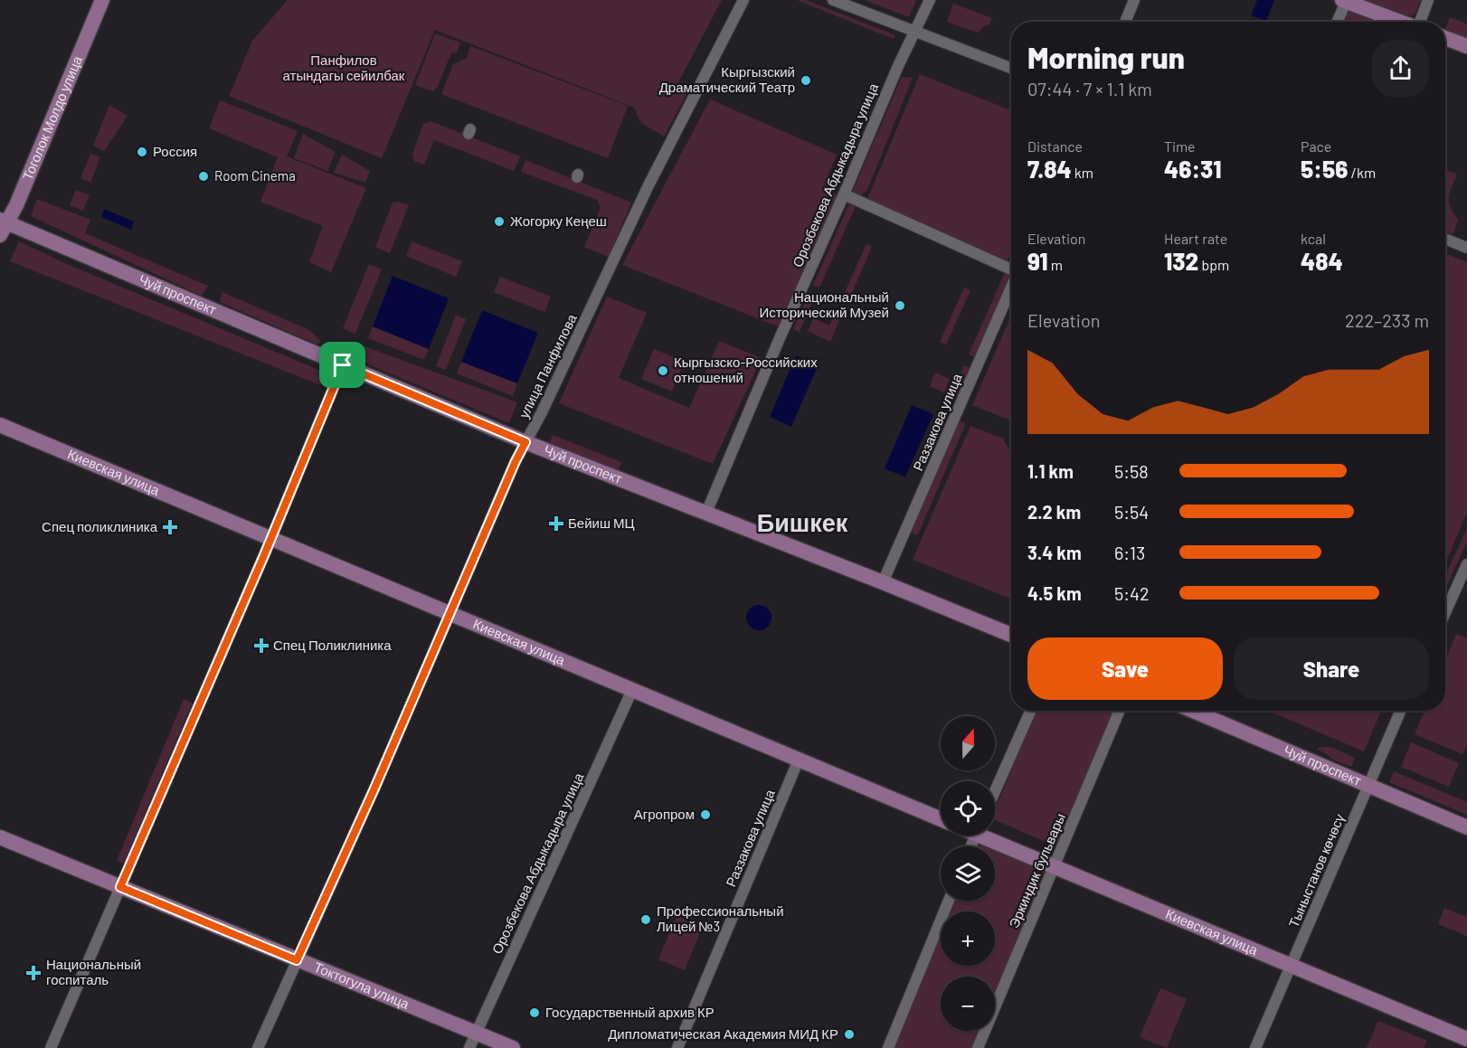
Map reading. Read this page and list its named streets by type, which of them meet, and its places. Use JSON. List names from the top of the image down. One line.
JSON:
{"streets":{"main road":["Тоголок Молдо улица","Чуй проспект","Киевская улица","Токтогула улица"],"street":["Орозбекова Абдыкадыра улица","улица Панфилова","Раззакова улица","Эркиндик бульвары","Тыныстанов көчөсү"]},"crossings":[["Тоголок Молдо улица","Чуй проспект"],["Орозбекова Абдыкадыра улица","Чуй проспект"],["Орозбекова Абдыкадыра улица","Киевская улица"],["Орозбекова Абдыкадыра улица","Токтогула улица"],["Чуй проспект","улица Панфилова"],["Чуй проспект","Раззакова улица"],["Чуй проспект","Тыныстанов көчөсү"],["улица Панфилова","Киевская улица"],["улица Панфилова","Токтогула улица"],["Раззакова улица","Киевская улица"],["Киевская улица","Эркиндик бульвары"],["Киевская улица","Тыныстанов көчөсү"]],"districts":["Бишкек"],"parks":["Панфилов атындагы сейилбак"],"places":{"other":["Кыргызский Драматический Театр","Россия","Room Cinema","Жогорку Кеңеш","Национальный Исторический Музей","Кыргызско-Российских отношений","Агропром","Профессиональный Лицей №3","Государственный архив КР","Дипломатическая Академия МИД КР"],"health":["Бейиш МЦ","Спец поликлиника","Спец Поликлиника","Национальный госпиталь"]},"north":"top","page":{"heading":["Morning run","07:44 · 7 × 1.1 km"],"stats":[["Distance","7.84 km"],["Time","46:31"],["Pace","5:56 /km"],["Elevation","91 m"],["Heart rate","132 bpm"],["kcal","484"]],"chart":["Elevation","222–233 m"],"list":[{"name":"1.1 km","note":"5:58"},{"name":"2.2 km","note":"5:54"},{"name":"3.4 km","note":"6:13"},{"name":"4.5 km","note":"5:42"}],"buttons":["Save","Share"],"map_buttons":["+","−"]}}
